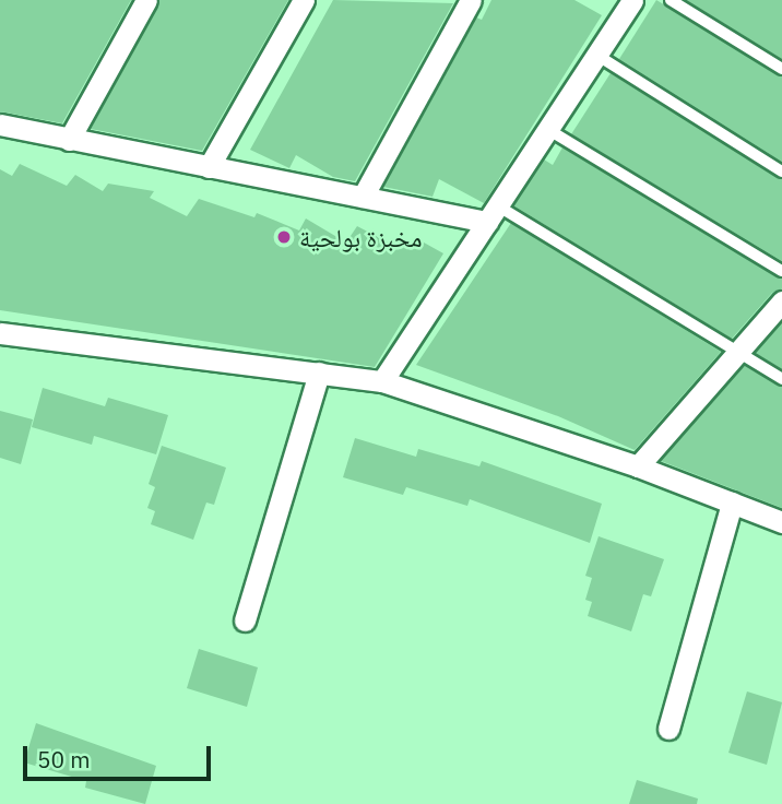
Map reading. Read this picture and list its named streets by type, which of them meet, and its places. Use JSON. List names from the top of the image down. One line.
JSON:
{"places":["مخبزة بولحية"],"scale_bar":"50 m"}
